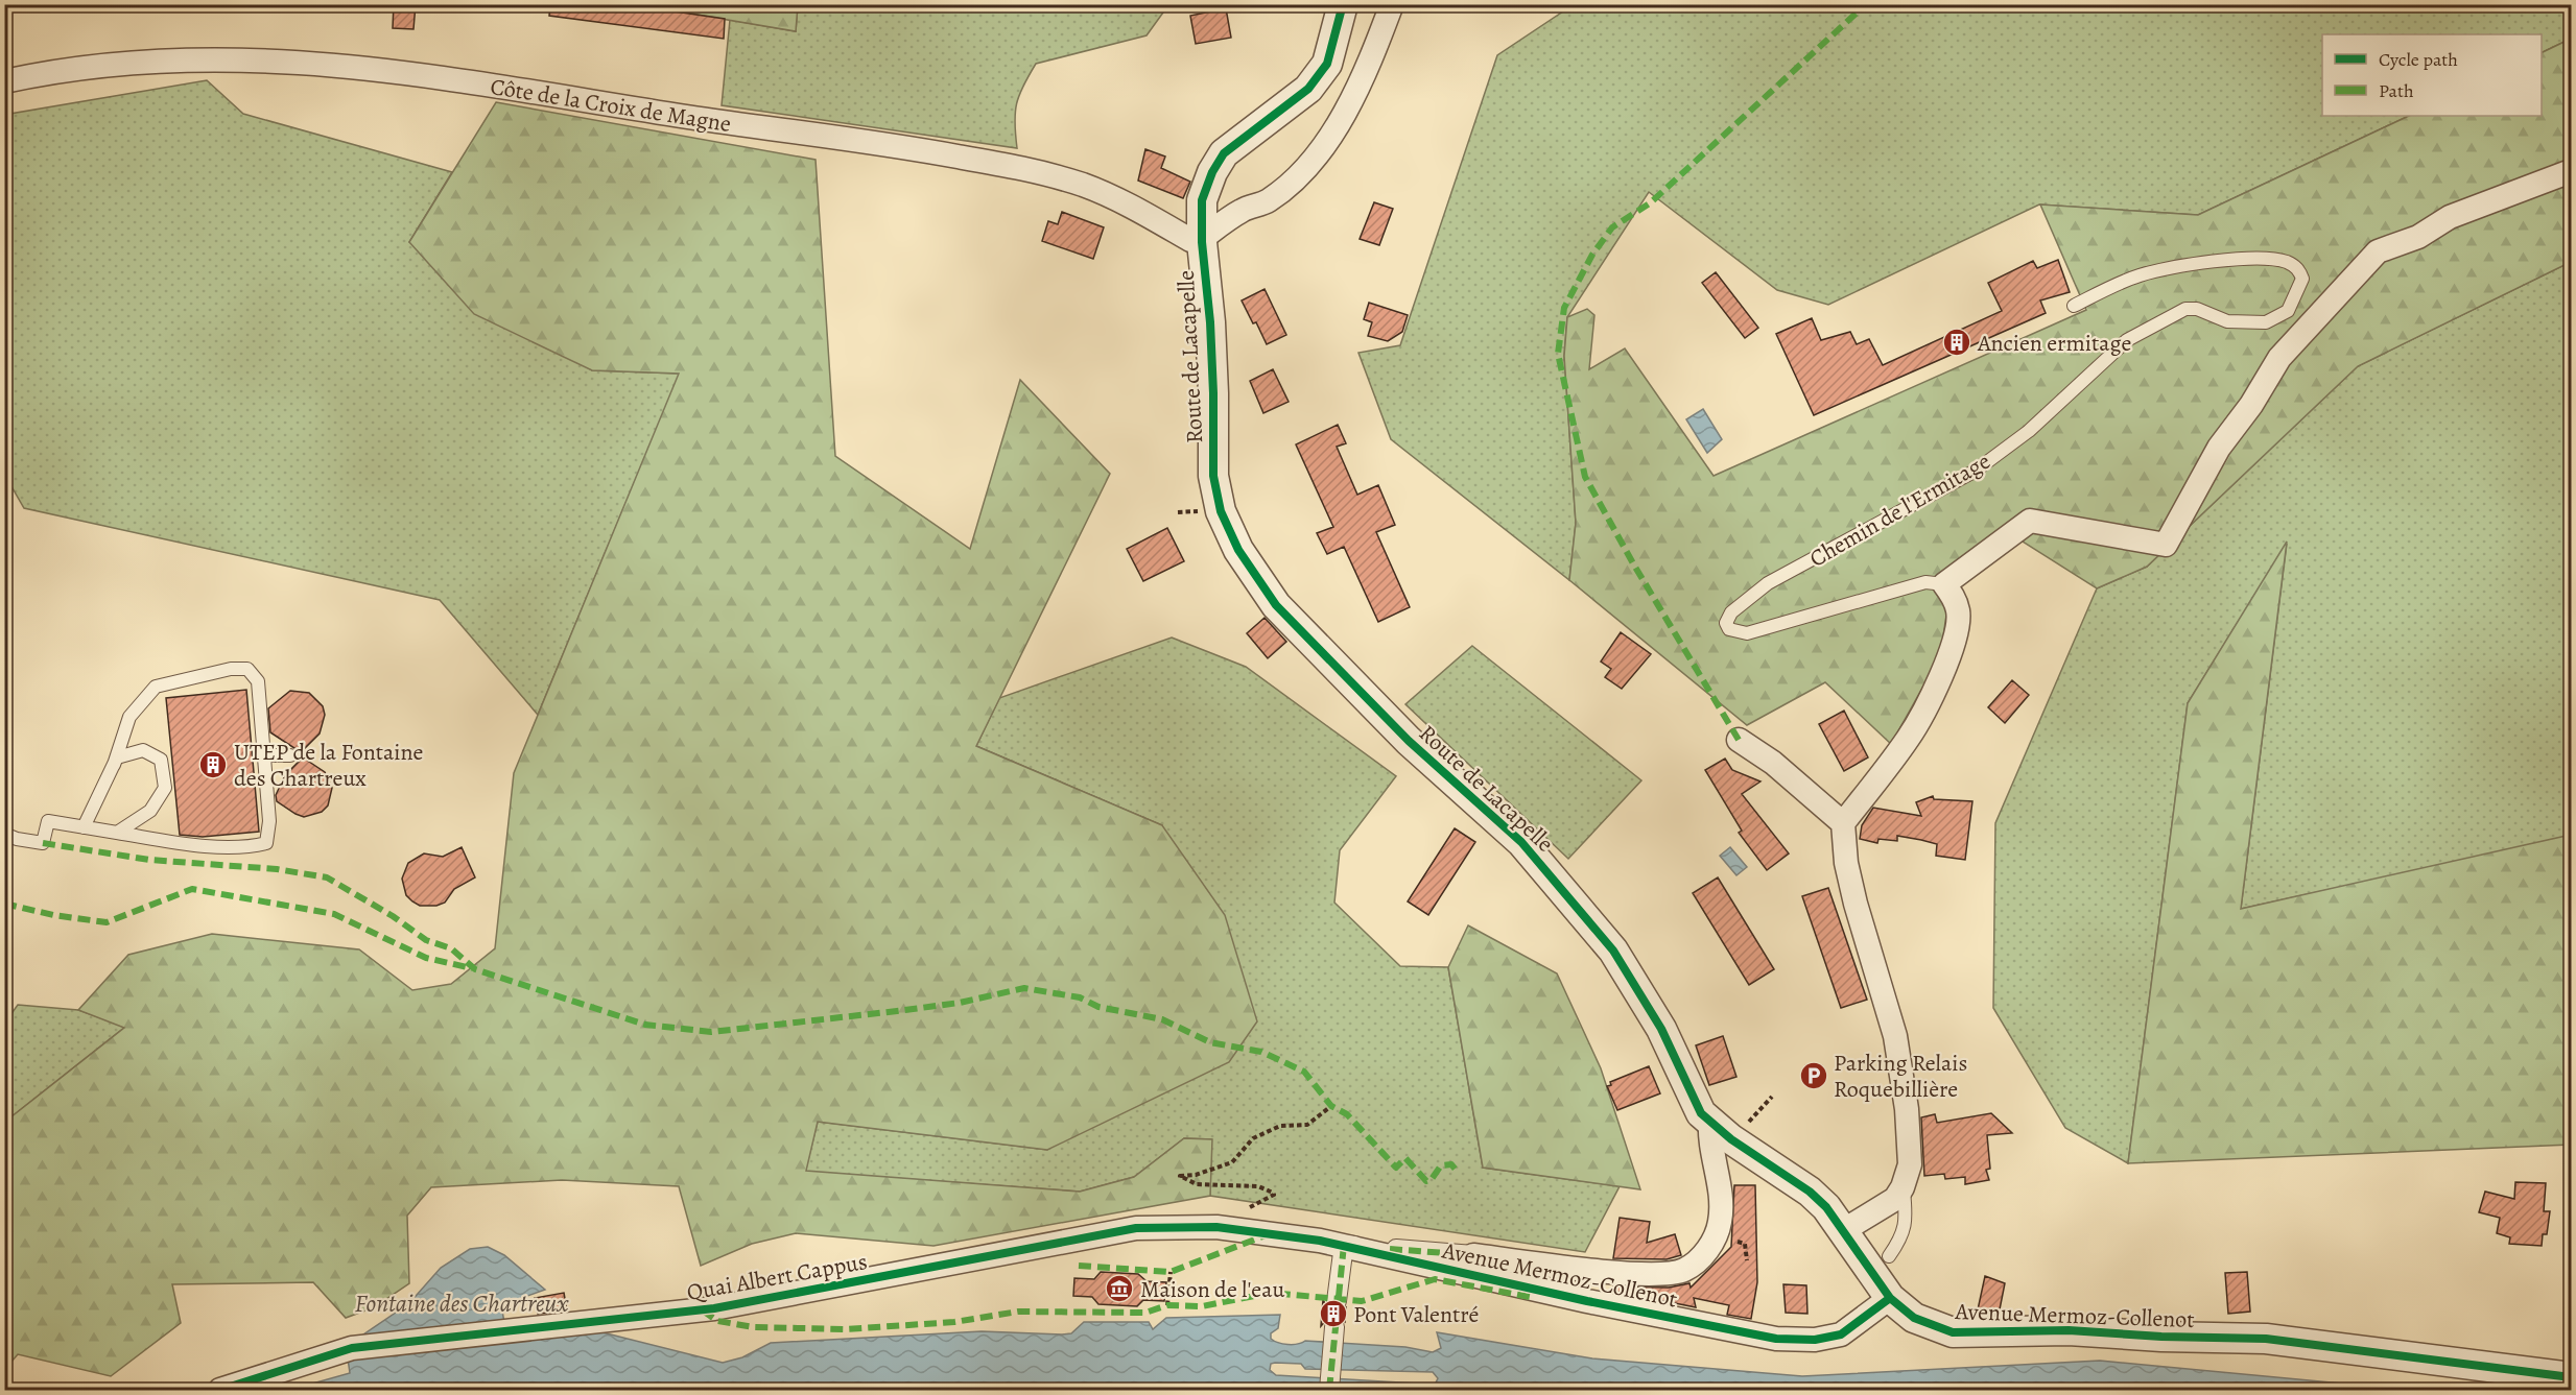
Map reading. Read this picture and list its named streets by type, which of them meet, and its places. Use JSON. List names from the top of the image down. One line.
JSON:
{"streets":{"street":["Côte de la Croix de Magne","Route de Lacapelle","Avenue Mermoz-Collenot","Quai Albert Cappus"],"lane":["Chemin de l'Ermitage"]},"crossings":[["Côte de la Croix de Magne","Route de Lacapelle"],["Route de Lacapelle","Avenue Mermoz-Collenot"],["Avenue Mermoz-Collenot","Quai Albert Cappus"]],"water":["Fontaine des Chartreux"],"places":{"building":["Ancien ermitage","UTEP de la Fontaine des Chartreux","Pont Valentré"],"parking":["Parking Relais Roquebillière"],"museum":["Maison de l'eau"]},"legend":["Cycle path","Path"]}
